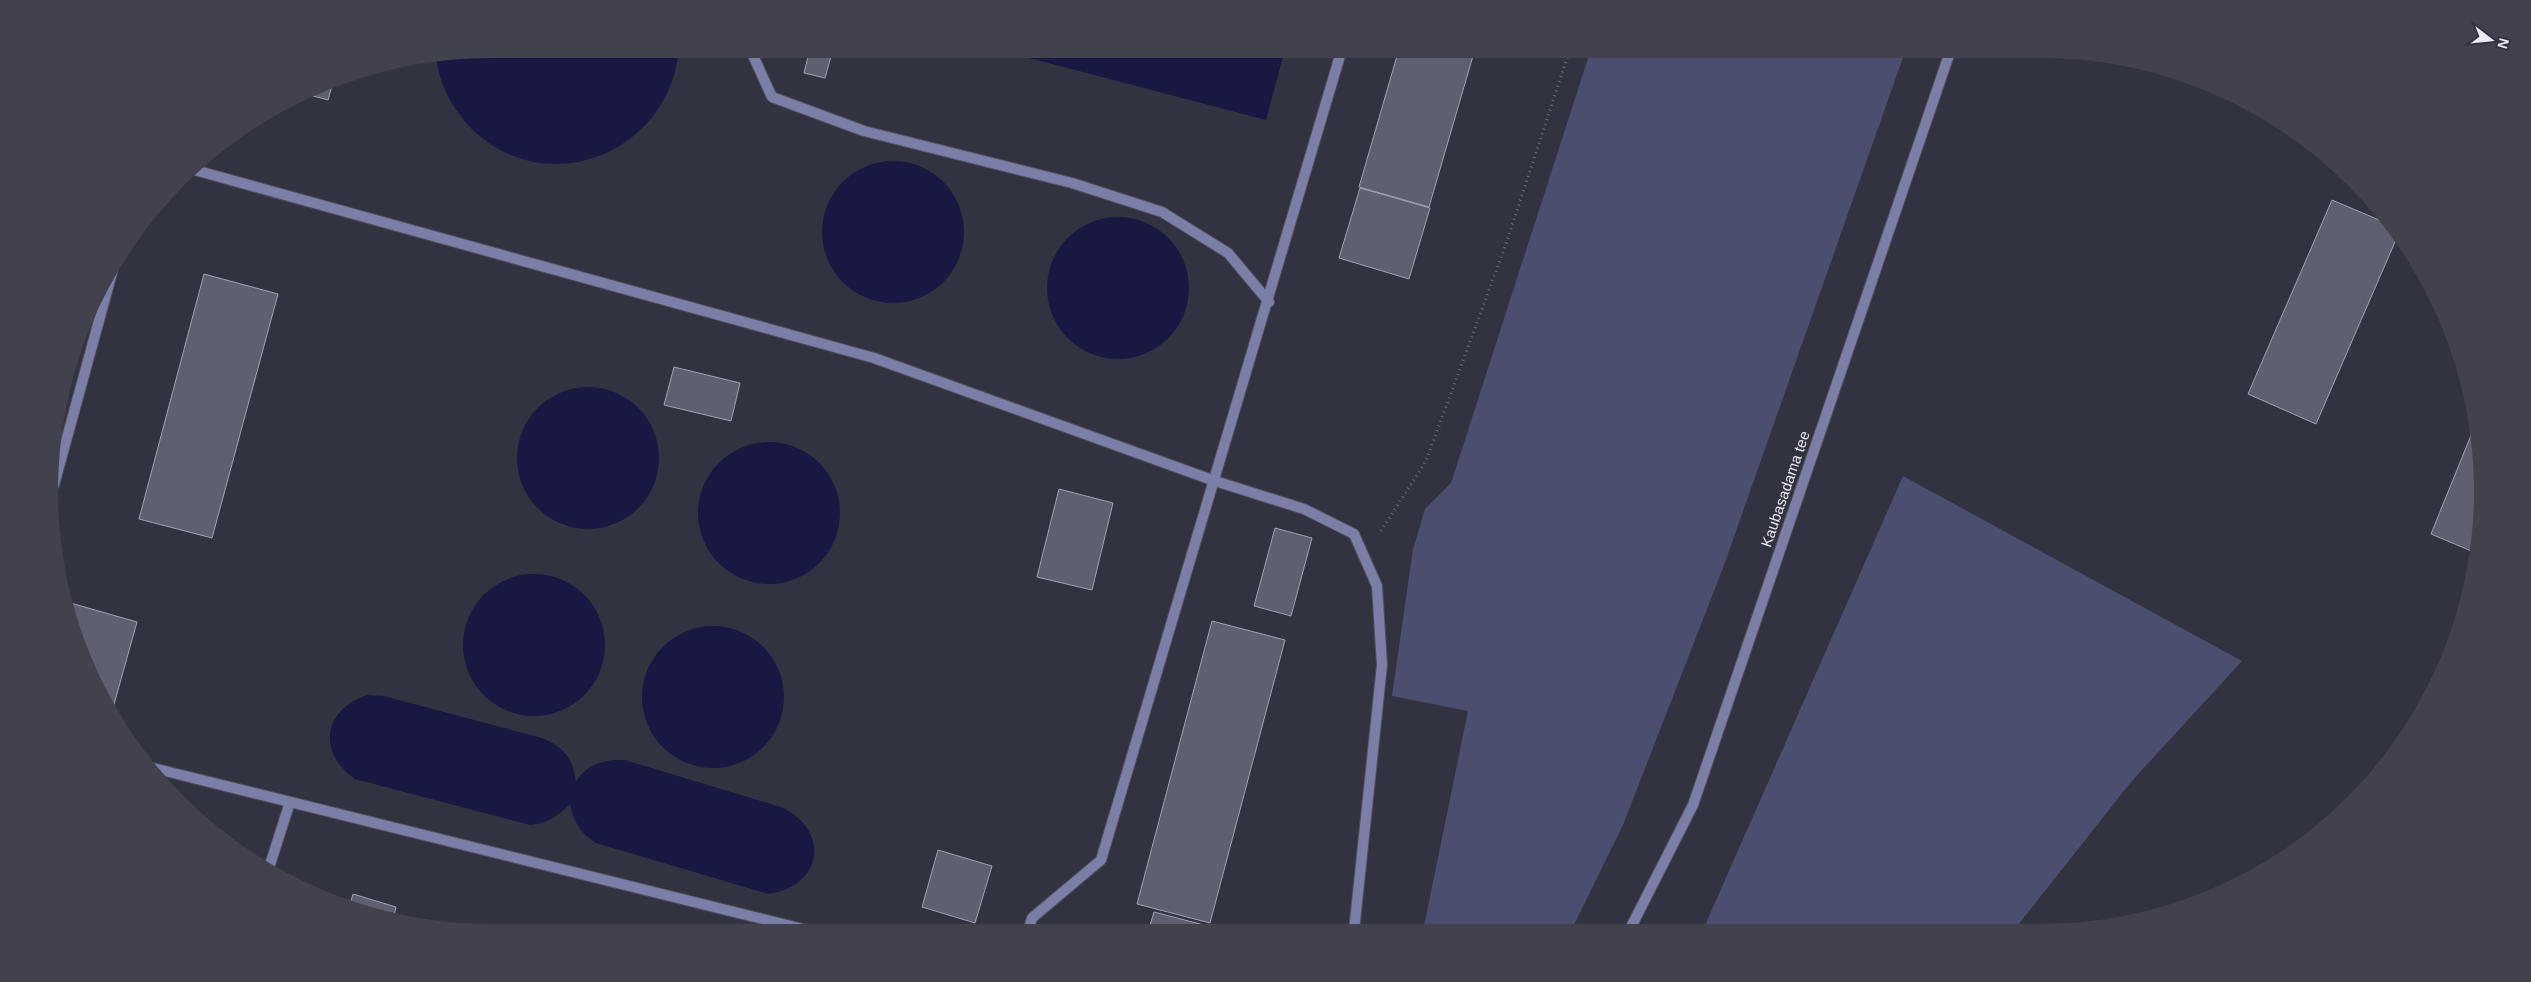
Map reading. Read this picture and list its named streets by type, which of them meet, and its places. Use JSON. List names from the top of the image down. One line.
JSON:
{"streets":{"street":["Kaubasadama tee"]},"north":"right"}
